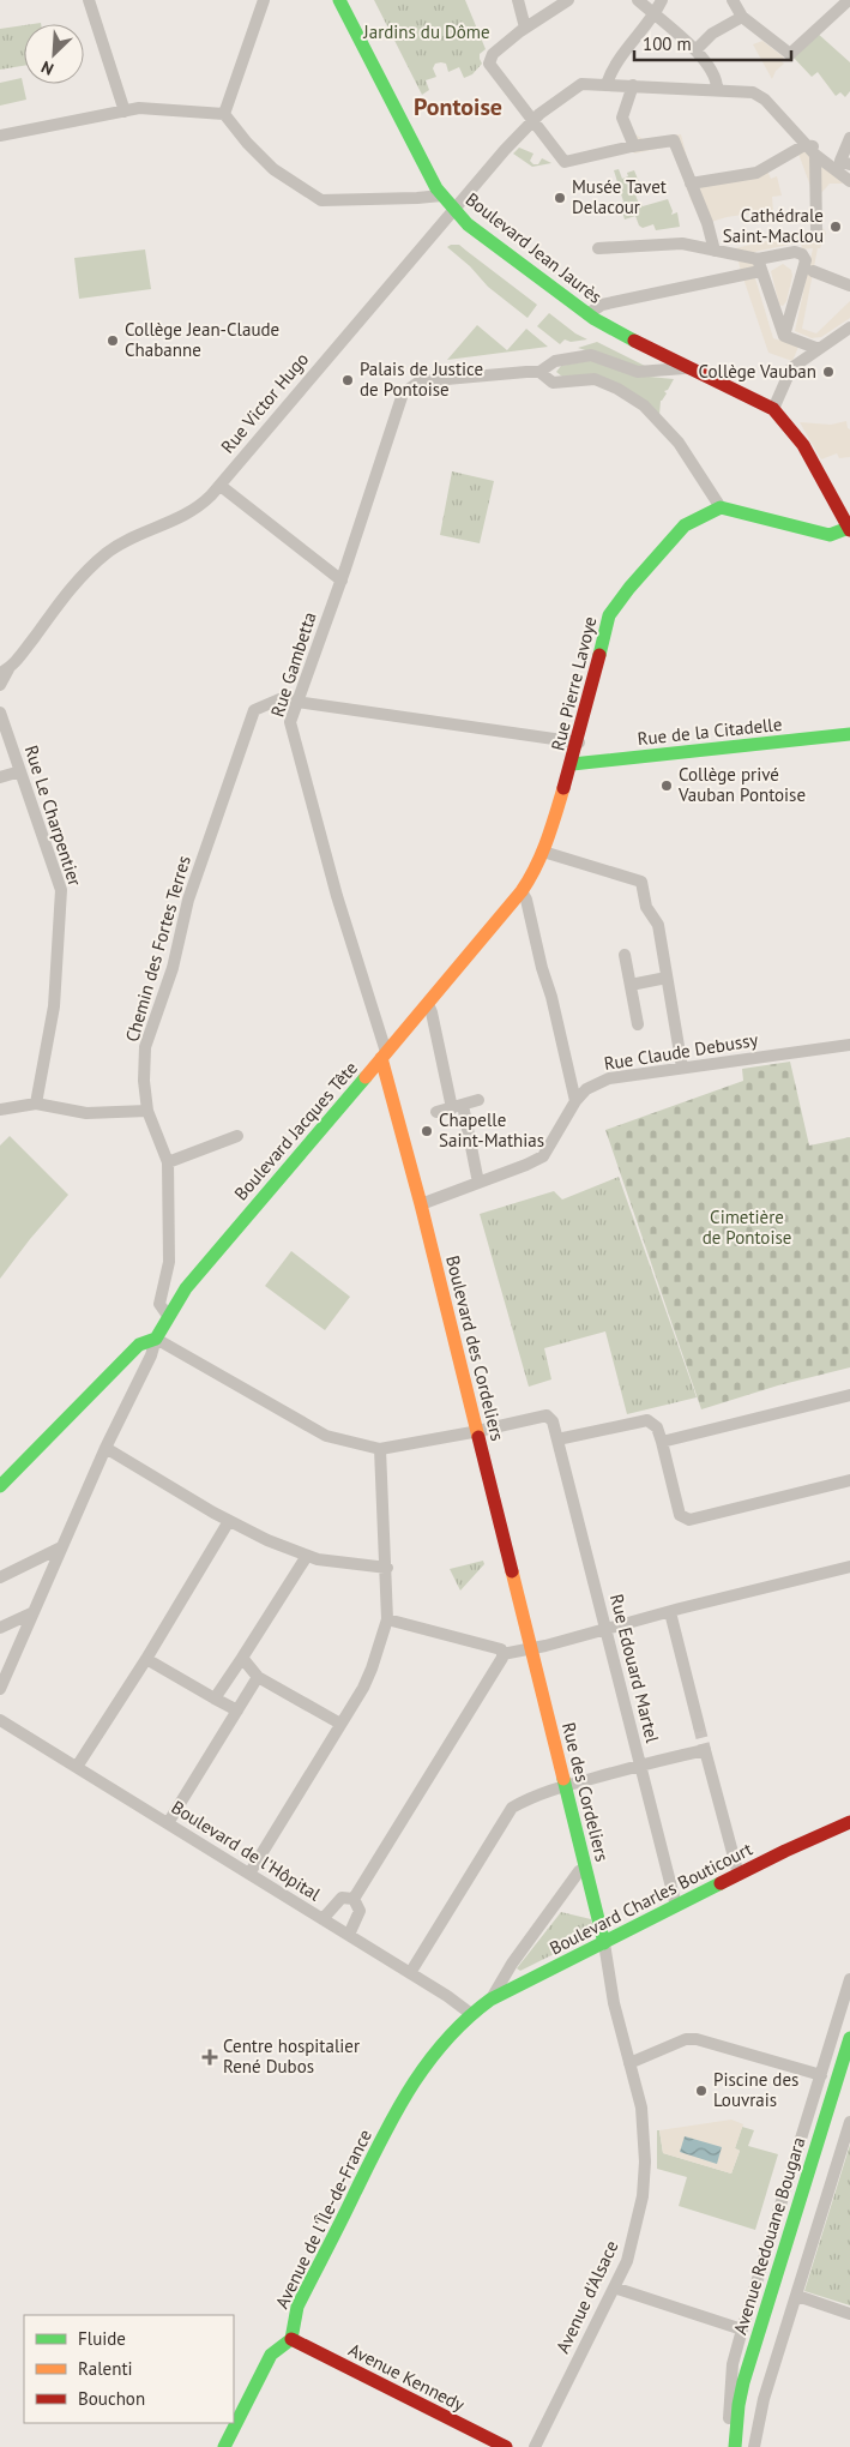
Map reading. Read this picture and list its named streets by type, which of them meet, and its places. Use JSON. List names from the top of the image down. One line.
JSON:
{"streets":{"street":["Boulevard Jean Jaurès","Rue Victor Hugo","Rue Gambetta","Rue Pierre Lavoye","Rue de la Citadelle","Rue Le Charpentier","Chemin des Fortes Terres","Rue Claude Debussy","Boulevard Jacques Tête","Boulevard des Cordeliers","Rue Edouard Martel","Rue des Cordeliers","Boulevard de l'Hôpital","Boulevard Charles Bouticourt","Avenue de l'Île-de-France","Avenue Redouane Bougara","Avenue d'Alsace","Avenue Kennedy"]},"crossings":[["Boulevard Jean Jaurès","Rue Victor Hugo"],["Rue Gambetta","Chemin des Fortes Terres"],["Rue Gambetta","Boulevard Jacques Tête"],["Rue Gambetta","Boulevard des Cordeliers"],["Rue Pierre Lavoye","Rue de la Citadelle"],["Rue Pierre Lavoye","Chemin des Fortes Terres"],["Rue Pierre Lavoye","Boulevard Jacques Tête"],["Rue de la Citadelle","Boulevard Jacques Tête"],["Chemin des Fortes Terres","Boulevard Jacques Tête"],["Rue Claude Debussy","Boulevard des Cordeliers"],["Boulevard Jacques Tête","Boulevard des Cordeliers"],["Boulevard des Cordeliers","Rue Edouard Martel"],["Boulevard des Cordeliers","Rue des Cordeliers"],["Rue Edouard Martel","Boulevard Charles Bouticourt"],["Rue des Cordeliers","Boulevard Charles Bouticourt"],["Rue des Cordeliers","Avenue d'Alsace"],["Boulevard de l'Hôpital","Boulevard Charles Bouticourt"],["Boulevard de l'Hôpital","Avenue de l'Île-de-France"],["Boulevard Charles Bouticourt","Avenue de l'Île-de-France"],["Boulevard Charles Bouticourt","Avenue d'Alsace"],["Avenue de l'Île-de-France","Avenue Kennedy"]],"districts":["Pontoise"],"parks":["Jardins du Dôme","Cimetière de Pontoise"],"places":{"other":["Musée Tavet Delacour","Cathédrale Saint-Maclou","Collège Jean-Claude Chabanne","Collège Vauban","Palais de Justice de Pontoise","Collège privé Vauban Pontoise","Chapelle Saint-Mathias","Piscine des Louvrais"],"health":["Centre hospitalier René Dubos"]},"legend":["Fluide","Ralenti","Bouchon"],"scale_bar":"100 m","north":"bottom left"}
